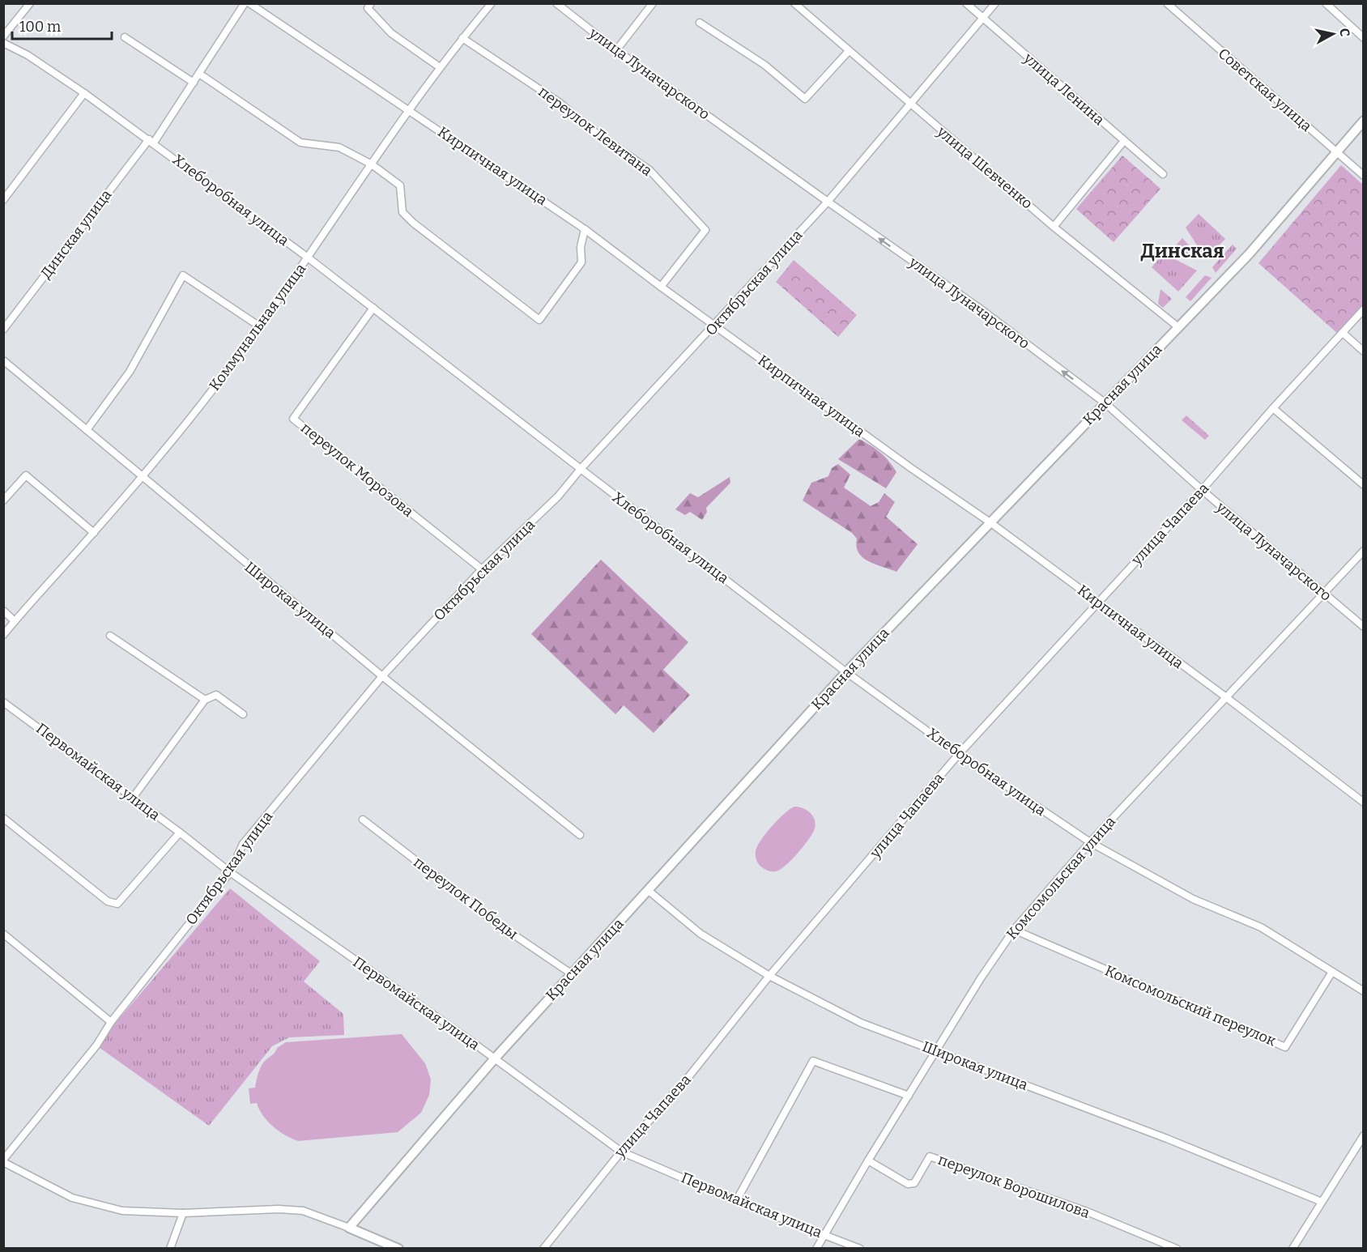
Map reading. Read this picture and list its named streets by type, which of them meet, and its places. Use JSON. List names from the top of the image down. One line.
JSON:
{"streets":{"main road":["Красная улица"],"street":["улица Луначарского","улица Ленина","Советская улица","переулок Левитана","Кирпичная улица","улица Шевченко","Хлеборобная улица","Динская улица","Октябрьская улица","Коммунальная улица","переулок Морозова","улица Чапаева","Широкая улица","Первомайская улица","Комсомольская улица","переулок Победы","Комсомольский переулок","переулок Ворошилова"]},"crossings":[["улица Луначарского","Октябрьская улица"],["улица Луначарского","Красная улица"],["улица Луначарского","улица Чапаева"],["улица Луначарского","Комсомольская улица"],["улица Ленина","Октябрьская улица"],["Советская улица","Красная улица"],["переулок Левитана","Кирпичная улица"],["переулок Левитана","Коммунальная улица"],["Кирпичная улица","Октябрьская улица"],["Кирпичная улица","Коммунальная улица"],["Кирпичная улица","Красная улица"],["Кирпичная улица","улица Чапаева"],["Кирпичная улица","Комсомольская улица"],["улица Шевченко","Октябрьская улица"],["улица Шевченко","Красная улица"],["Хлеборобная улица","Динская улица"],["Хлеборобная улица","Октябрьская улица"],["Хлеборобная улица","Коммунальная улица"],["Хлеборобная улица","Красная улица"],["Хлеборобная улица","переулок Морозова"],["Хлеборобная улица","улица Чапаева"],["Хлеборобная улица","Комсомольская улица"],["Хлеборобная улица","Комсомольский переулок"],["Октябрьская улица","переулок Морозова"],["Октябрьская улица","Широкая улица"],["Октябрьская улица","Первомайская улица"],["Коммунальная улица","Широкая улица"],["Красная улица","Широкая улица"],["Красная улица","Первомайская улица"],["Красная улица","переулок Победы"],["улица Чапаева","Широкая улица"],["улица Чапаева","Первомайская улица"],["Широкая улица","Комсомольская улица"],["Первомайская улица","Комсомольская улица"],["Комсомольская улица","Комсомольский переулок"],["Комсомольская улица","переулок Ворошилова"]],"districts":["Динская"],"scale_bar":"100 m","north":"right"}
